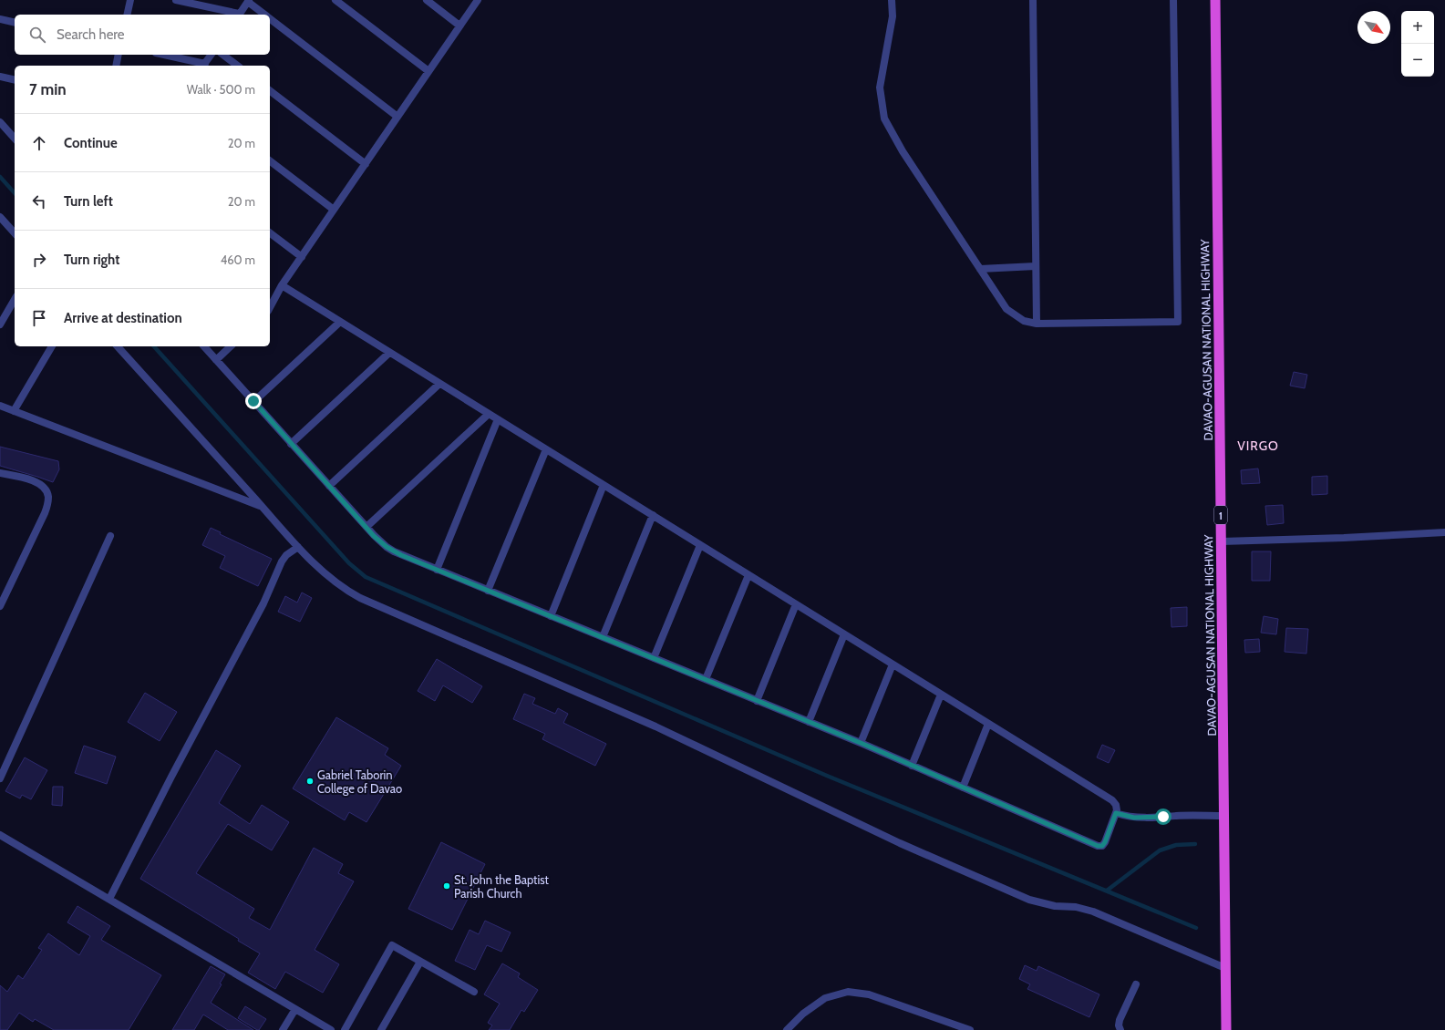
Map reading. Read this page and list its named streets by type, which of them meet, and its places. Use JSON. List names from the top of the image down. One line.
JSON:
{"streets":{"highway":["DAVAO-AGUSAN NATIONAL HIGHWAY","1"]},"districts":["VIRGO"],"places":["Gabriel Taborin College of Davao","St. John the Baptist Parish Church"],"north":"bottom right","page":{"map_buttons":["+","−"],"search":"Search here","heading":["7 min","Walk · 500 m"],"list":[["Continue","20 m"],["Turn left","20 m"],["Turn right","460 m"],"Arrive at destination"]}}
